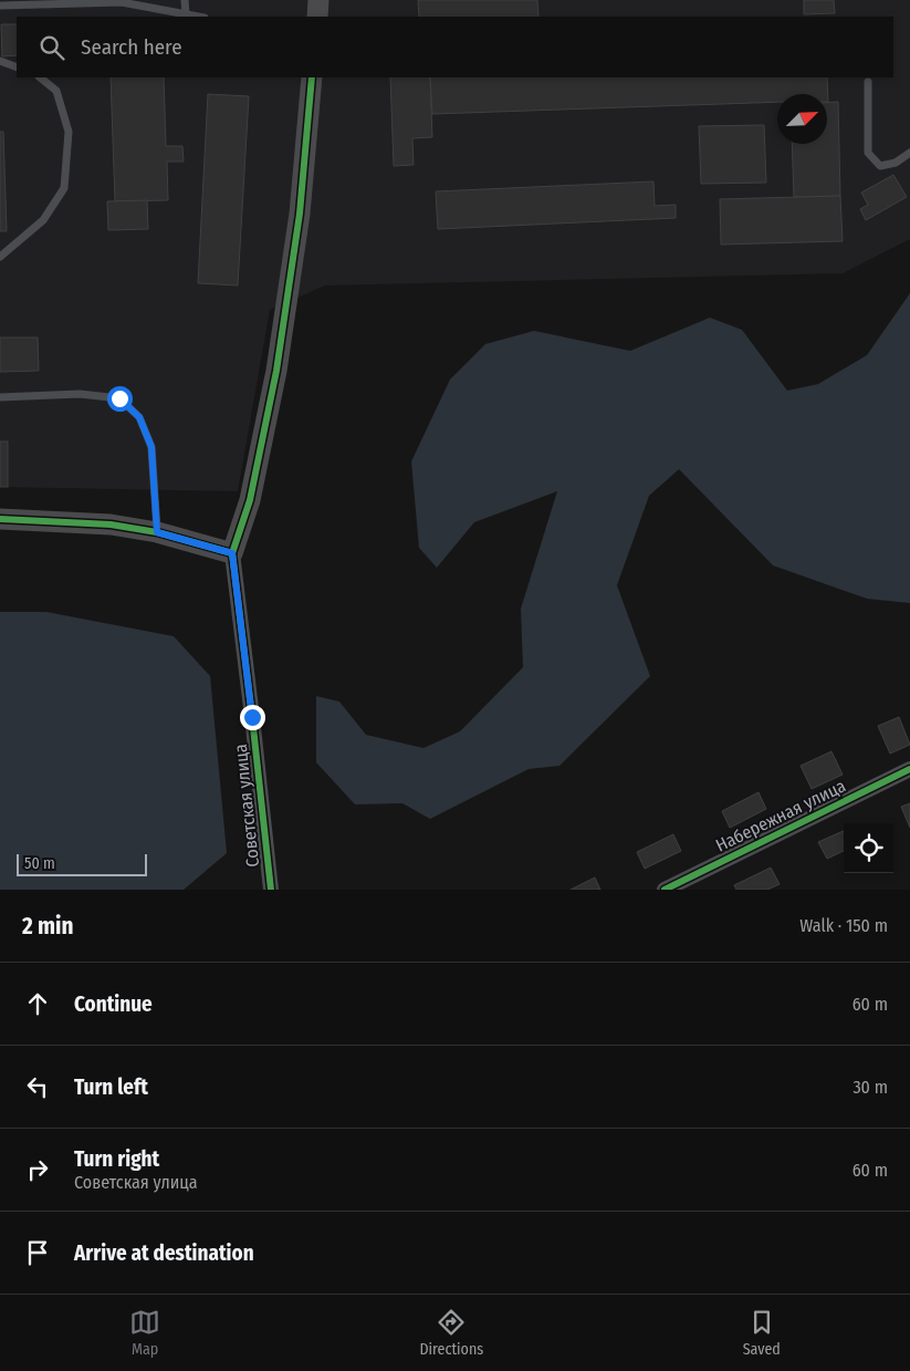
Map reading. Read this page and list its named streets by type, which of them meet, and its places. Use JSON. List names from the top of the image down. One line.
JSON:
{"streets":{"street":["Советская улица","Набережная улица"]},"scale_bar":"50 m","north":"top right","page":{"search":"Search here","scale":"50 m","heading":["2 min","Walk · 150 m"],"list":[["Continue","60 m"],["Turn left","30 m"],["Turn right","Советская улица","60 m"],"Arrive at destination"],"nav":["Map","Directions","Saved"]}}
